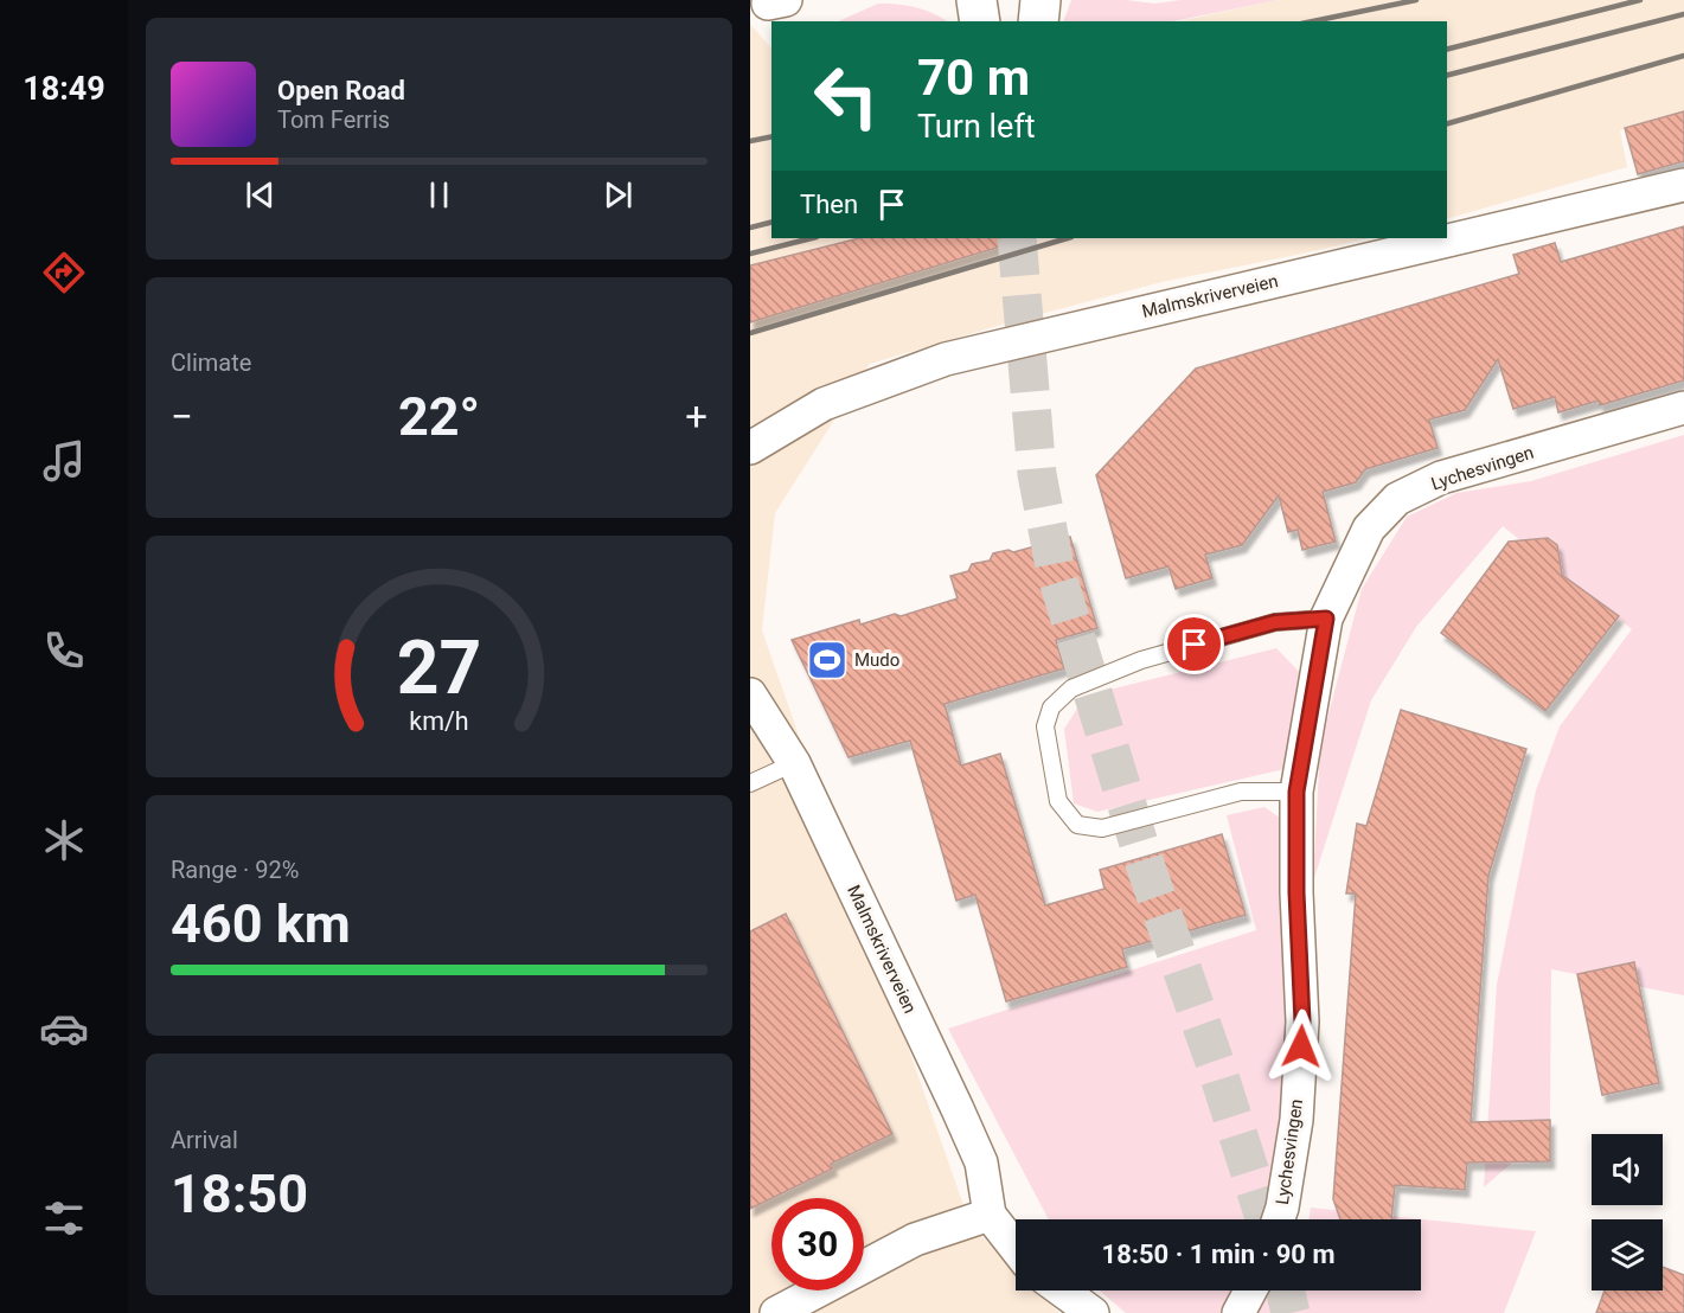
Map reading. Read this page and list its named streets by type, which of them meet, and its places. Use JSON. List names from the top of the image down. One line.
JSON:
{"streets":{"street":["Malmskriverveien","Lychesvingen"]},"places":{"sports":["Mudo"]},"page":{"tabs":"18:49","turn":["70 m","Turn left"],"song":["Open Road","Tom Ferris"],"then":"Then","tile":["Climate",["Range · 92%","460 km"],["Arrival","18:50"]],"heat":["−","22°","+"],"limit":"30","trip":"18:50 · 1 min · 90 m","gauge":["27","km/h"]}}
